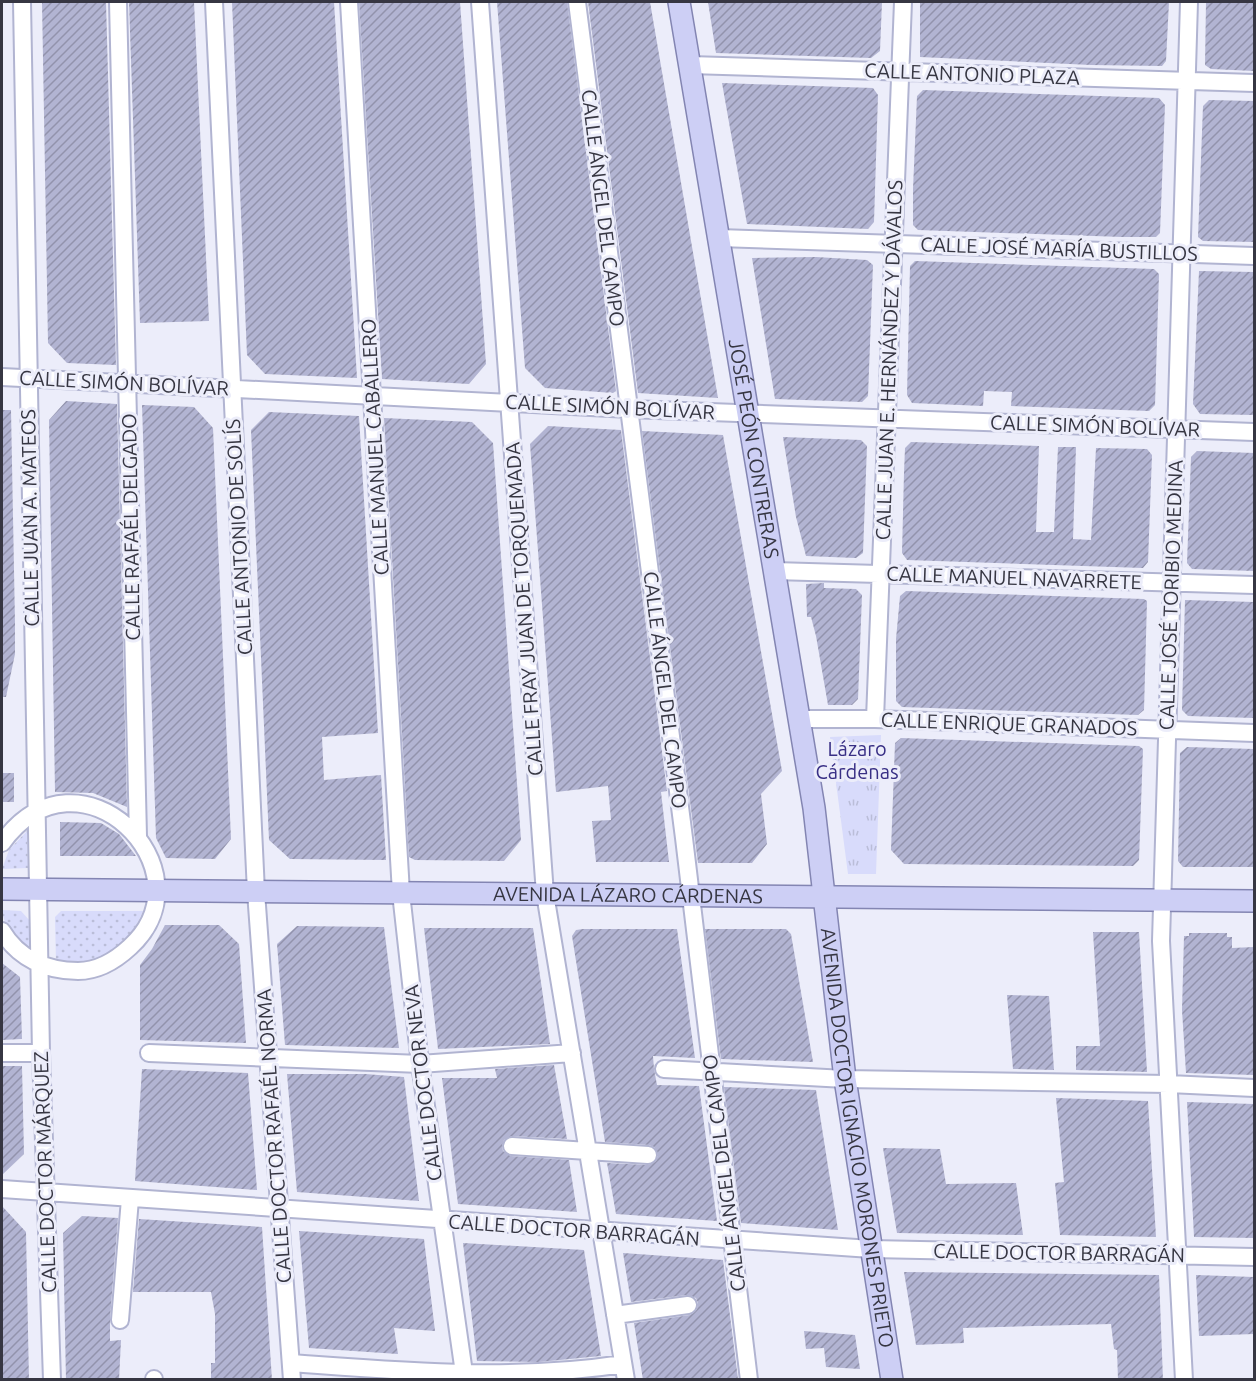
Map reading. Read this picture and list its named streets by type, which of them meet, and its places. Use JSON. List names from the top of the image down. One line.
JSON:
{"streets":{"main road":["JOSÉ PEÓN CONTRERAS","AVENIDA LÁZARO CÁRDENAS","AVENIDA DOCTOR IGNACIO MORONES PRIETO"],"street":["CALLE ANTONIO PLAZA","CALLE ÁNGEL DEL CAMPO","CALLE JOSÉ MARÍA BUSTILLOS","CALLE JUAN E. HERNÁNDEZ Y DÁVALOS","CALLE SIMÓN BOLÍVAR","CALLE MANUEL CABALLERO","CALLE JUAN A. MATEOS","CALLE RAFAÉL DELGADO","CALLE ANTONIO DE SOLÍS","CALLE MANUEL NAVARRETE","CALLE JOSÉ TORIBIO MEDINA","CALLE FRAY JUAN DE TORQUEMADA","CALLE ENRIQUE GRANADOS","CALLE DOCTOR NEVA","CALLE DOCTOR RAFAÉL NORMA","CALLE DOCTOR MÁRQUEZ","CALLE DOCTOR BARRAGÁN"]},"crossings":[["CALLE ANTONIO PLAZA","CALLE JUAN E. HERNÁNDEZ Y DÁVALOS"],["CALLE ANTONIO PLAZA","JOSÉ PEÓN CONTRERAS"],["CALLE ANTONIO PLAZA","CALLE JOSÉ TORIBIO MEDINA"],["CALLE ÁNGEL DEL CAMPO","CALLE SIMÓN BOLÍVAR"],["CALLE ÁNGEL DEL CAMPO","AVENIDA LÁZARO CÁRDENAS"],["CALLE ÁNGEL DEL CAMPO","CALLE DOCTOR BARRAGÁN"],["CALLE JOSÉ MARÍA BUSTILLOS","CALLE JUAN E. HERNÁNDEZ Y DÁVALOS"],["CALLE JOSÉ MARÍA BUSTILLOS","JOSÉ PEÓN CONTRERAS"],["CALLE JOSÉ MARÍA BUSTILLOS","CALLE JOSÉ TORIBIO MEDINA"],["CALLE JUAN E. HERNÁNDEZ Y DÁVALOS","CALLE SIMÓN BOLÍVAR"],["CALLE JUAN E. HERNÁNDEZ Y DÁVALOS","CALLE MANUEL NAVARRETE"],["CALLE JUAN E. HERNÁNDEZ Y DÁVALOS","CALLE ENRIQUE GRANADOS"],["CALLE SIMÓN BOLÍVAR","CALLE MANUEL CABALLERO"],["CALLE SIMÓN BOLÍVAR","JOSÉ PEÓN CONTRERAS"],["CALLE SIMÓN BOLÍVAR","CALLE JUAN A. MATEOS"],["CALLE SIMÓN BOLÍVAR","CALLE RAFAÉL DELGADO"],["CALLE SIMÓN BOLÍVAR","CALLE ANTONIO DE SOLÍS"],["CALLE SIMÓN BOLÍVAR","CALLE JOSÉ TORIBIO MEDINA"],["CALLE SIMÓN BOLÍVAR","CALLE FRAY JUAN DE TORQUEMADA"],["CALLE MANUEL CABALLERO","AVENIDA LÁZARO CÁRDENAS"],["CALLE MANUEL CABALLERO","CALLE DOCTOR NEVA"],["JOSÉ PEÓN CONTRERAS","CALLE MANUEL NAVARRETE"],["JOSÉ PEÓN CONTRERAS","CALLE ENRIQUE GRANADOS"],["JOSÉ PEÓN CONTRERAS","AVENIDA LÁZARO CÁRDENAS"],["JOSÉ PEÓN CONTRERAS","AVENIDA DOCTOR IGNACIO MORONES PRIETO"],["CALLE JUAN A. MATEOS","AVENIDA LÁZARO CÁRDENAS"],["CALLE JUAN A. MATEOS","CALLE DOCTOR MÁRQUEZ"],["CALLE ANTONIO DE SOLÍS","AVENIDA LÁZARO CÁRDENAS"],["CALLE ANTONIO DE SOLÍS","CALLE DOCTOR RAFAÉL NORMA"],["CALLE MANUEL NAVARRETE","CALLE JOSÉ TORIBIO MEDINA"],["CALLE JOSÉ TORIBIO MEDINA","CALLE ENRIQUE GRANADOS"],["CALLE JOSÉ TORIBIO MEDINA","AVENIDA LÁZARO CÁRDENAS"],["CALLE JOSÉ TORIBIO MEDINA","CALLE DOCTOR BARRAGÁN"],["CALLE FRAY JUAN DE TORQUEMADA","AVENIDA LÁZARO CÁRDENAS"],["CALLE FRAY JUAN DE TORQUEMADA","CALLE DOCTOR BARRAGÁN"],["AVENIDA LÁZARO CÁRDENAS","CALLE DOCTOR NEVA"],["AVENIDA LÁZARO CÁRDENAS","CALLE DOCTOR RAFAÉL NORMA"],["AVENIDA LÁZARO CÁRDENAS","AVENIDA DOCTOR IGNACIO MORONES PRIETO"],["AVENIDA LÁZARO CÁRDENAS","CALLE DOCTOR MÁRQUEZ"],["CALLE DOCTOR NEVA","CALLE DOCTOR BARRAGÁN"],["CALLE DOCTOR RAFAÉL NORMA","CALLE DOCTOR BARRAGÁN"],["AVENIDA DOCTOR IGNACIO MORONES PRIETO","CALLE DOCTOR BARRAGÁN"],["CALLE DOCTOR MÁRQUEZ","CALLE DOCTOR BARRAGÁN"]],"parks":["Lázaro Cárdenas"]}
